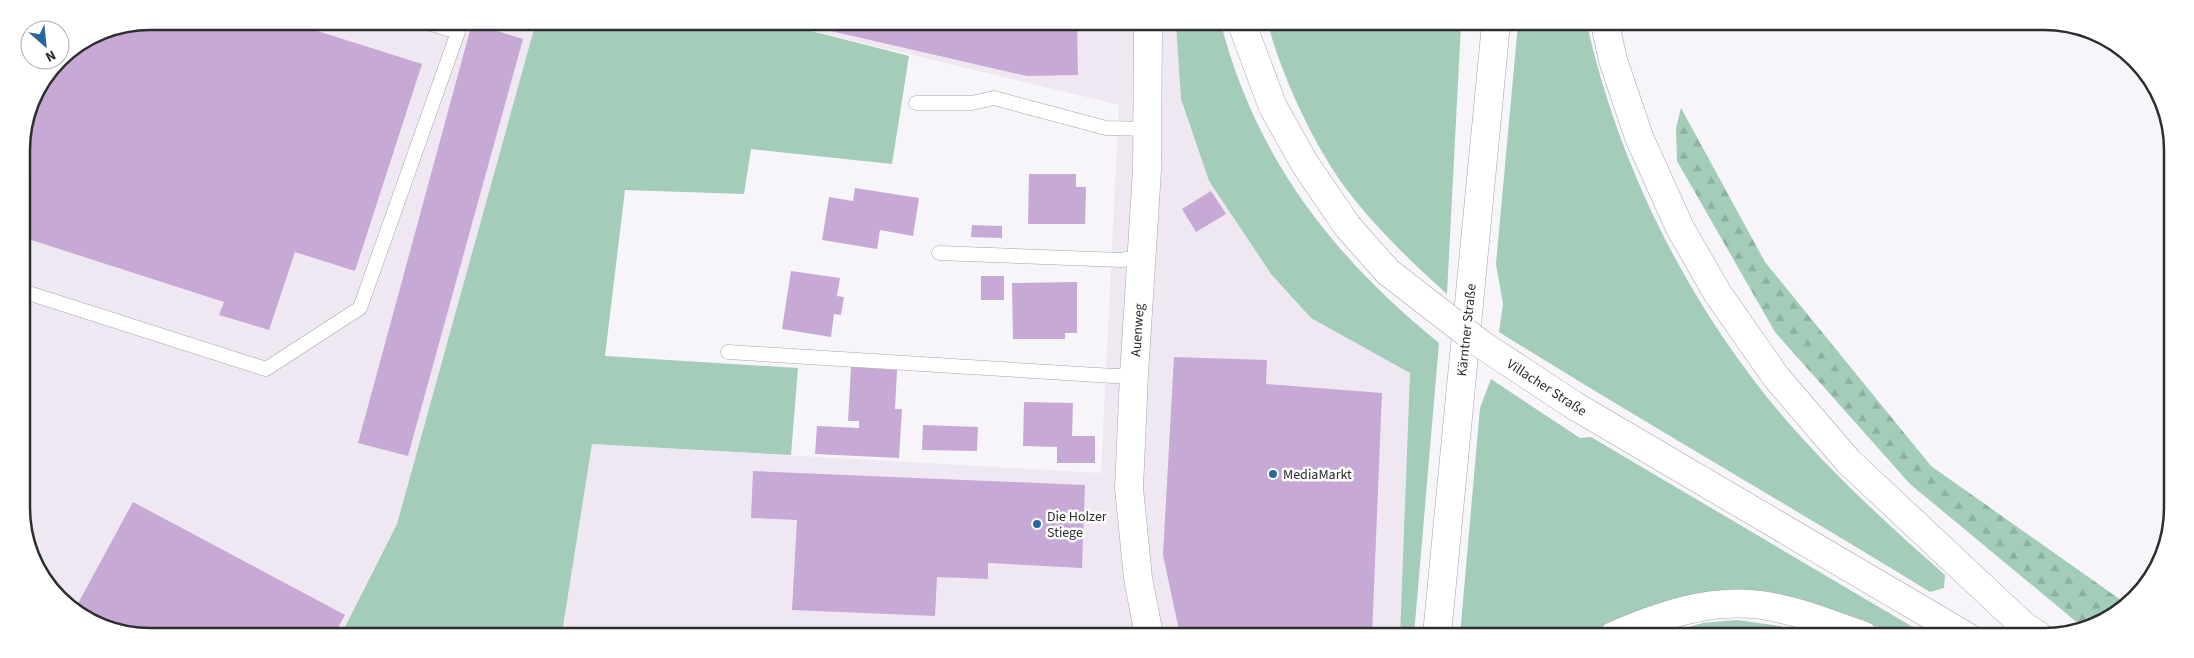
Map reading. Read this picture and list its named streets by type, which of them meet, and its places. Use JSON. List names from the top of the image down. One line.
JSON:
{"streets":{"main road":["Auenweg","Kärntner Straße","Villacher Straße"]},"places":["MediaMarkt","Die Holzer Stiege"],"north":"bottom right"}
